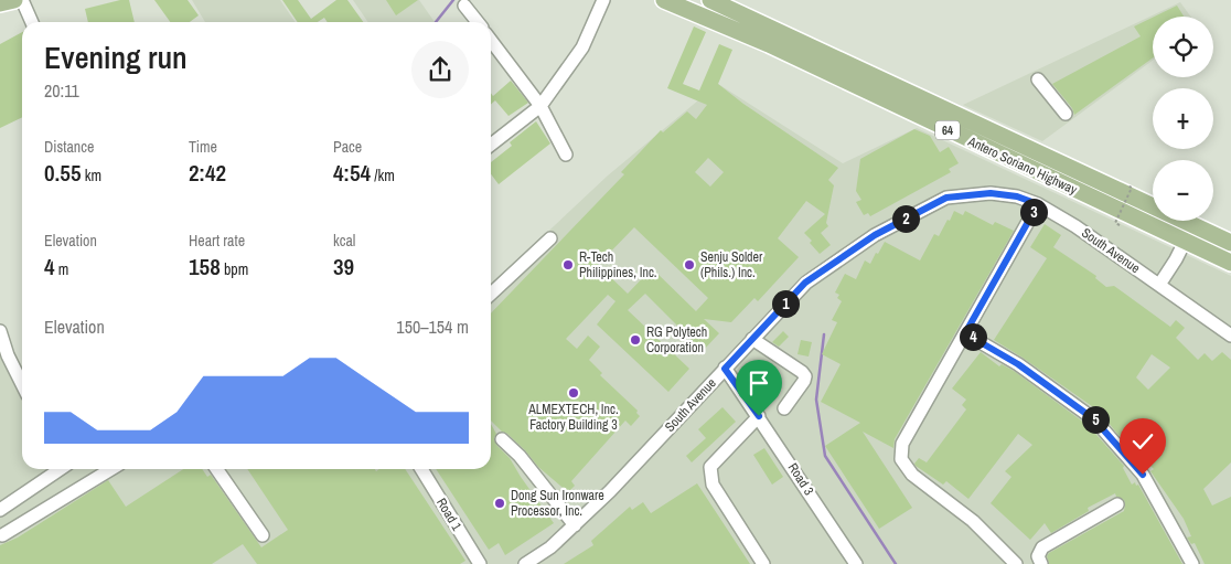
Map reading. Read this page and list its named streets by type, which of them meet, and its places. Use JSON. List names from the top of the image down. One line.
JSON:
{"streets":{"main road":["64","Antero Soriano Highway"],"street":["South Avenue","Road 3","Road 1"]},"crossings":[["South Avenue","Road 3"]],"places":["R-Tech Philippines, Inc.","Senju Solder (Phils.) Inc.","RG Polytech Corporation","ALMEXTECH, Inc. Factory Building 3","Dong Sun Ironware Processor, Inc."],"page":{"map_buttons":["+","−"],"heading":["Evening run","20:11"],"stats":[["Distance","0.55 km"],["Time","2:42"],["Pace","4:54 /km"],["Elevation","4 m"],["Heart rate","158 bpm"],["kcal","39"]],"pins":["3","2","1","4","5"],"chart":["Elevation","150–154 m"]}}
